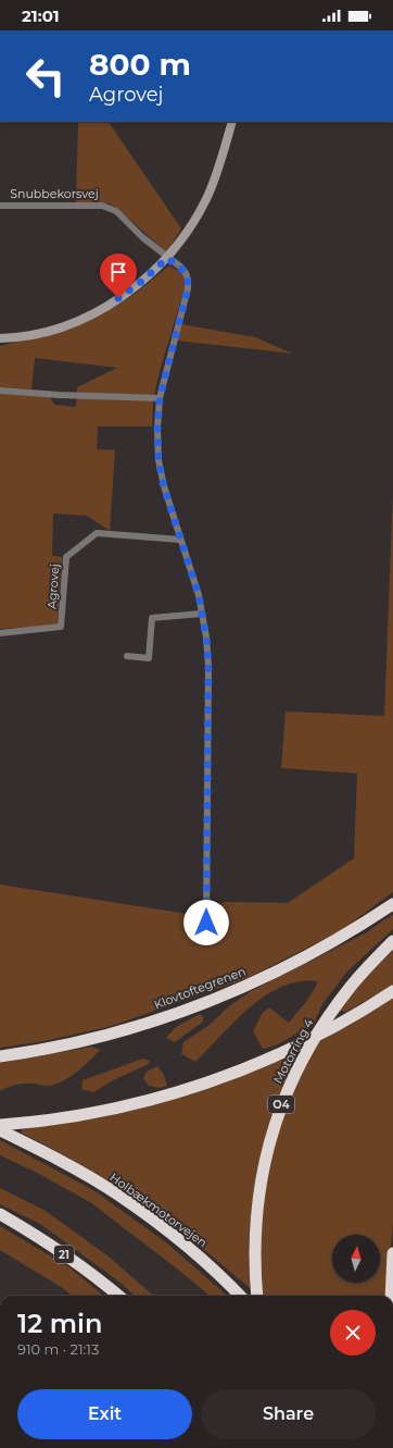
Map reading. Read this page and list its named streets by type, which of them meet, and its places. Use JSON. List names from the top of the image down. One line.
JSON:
{"streets":{"highway":["Klovtoftegrenen","Motorring 4","O4","Holbækmotorvejen","21"],"street":["Snubbekorsvej","Agrovej"]},"north":"top","page":{"status":"21:01","turn":["800 m","Agrovej"],"heading":["12 min","910 m · 21:13"],"buttons":["Exit","Share"]}}
